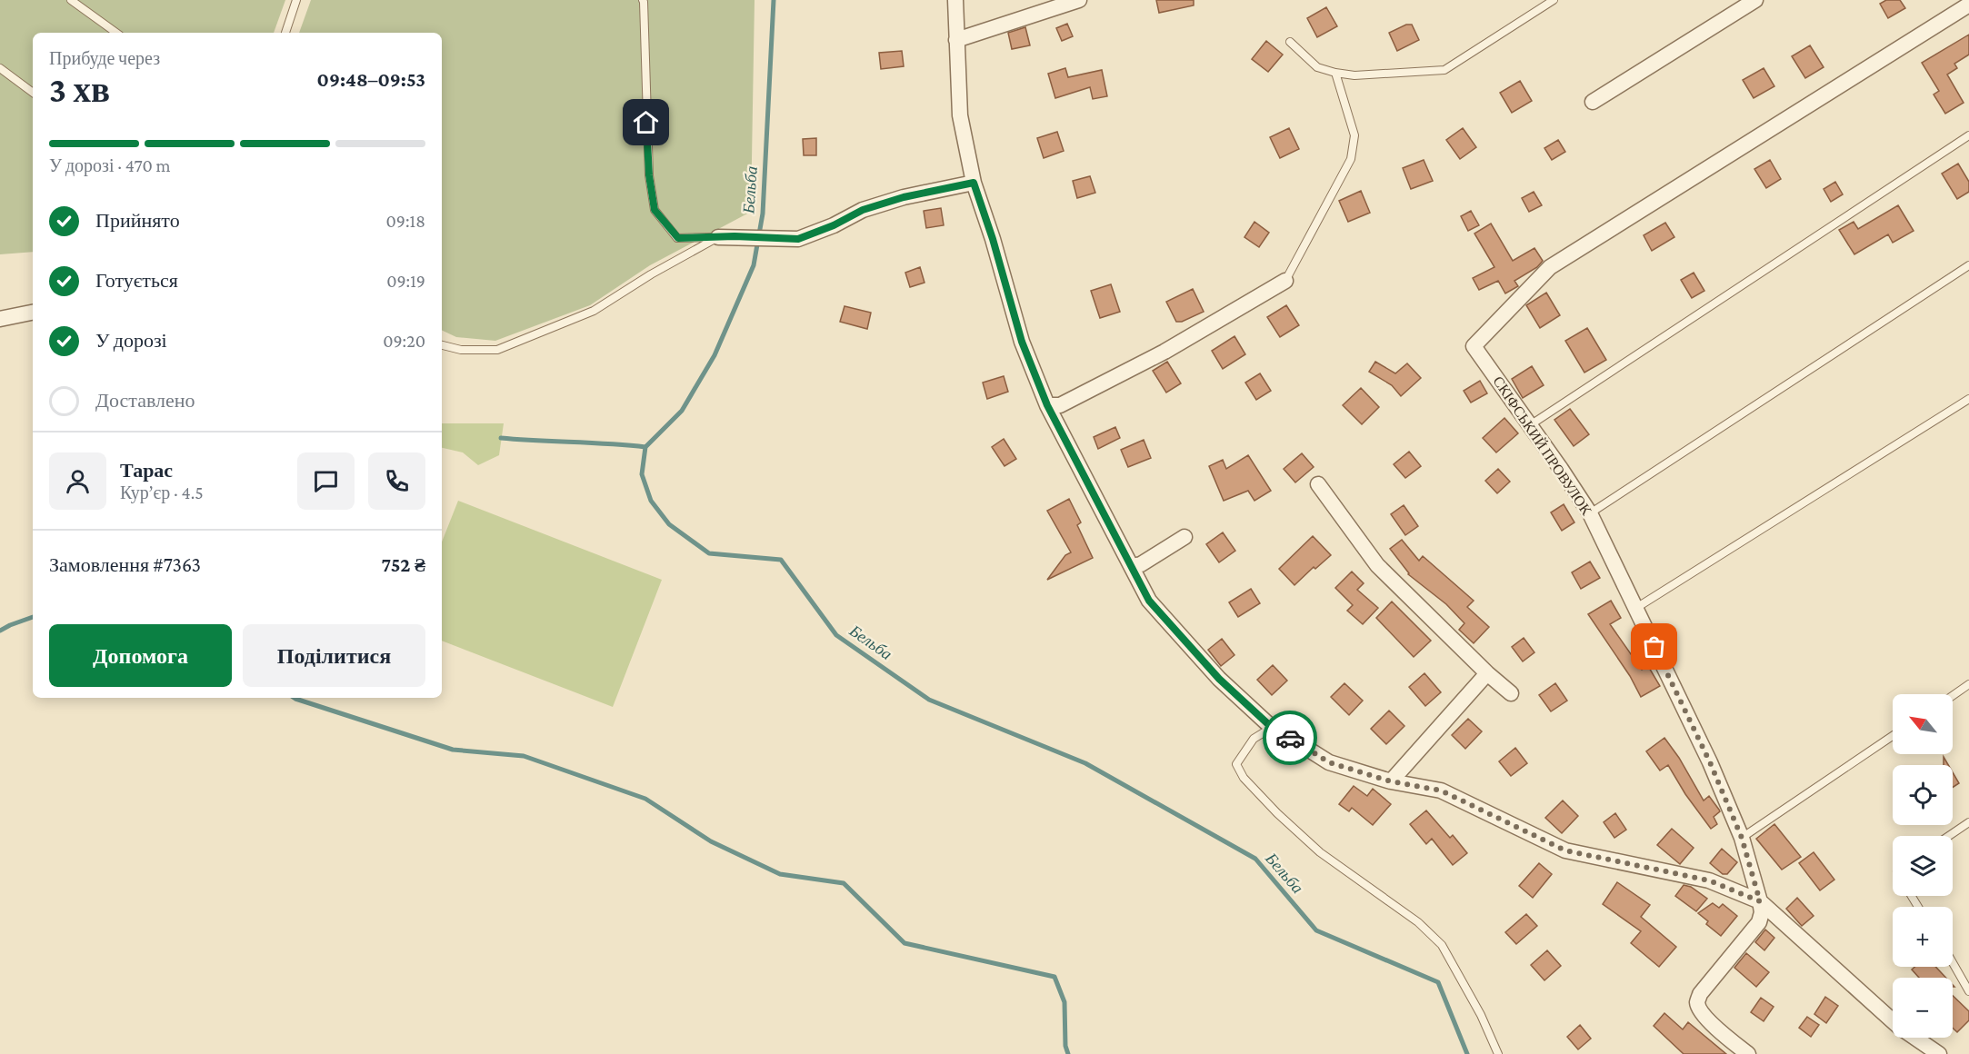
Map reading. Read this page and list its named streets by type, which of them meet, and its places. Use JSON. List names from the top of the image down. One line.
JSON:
{"streets":{"street":["СКІФСЬКИЙ ПРОВУЛОК"]},"water":["Бельба"],"north":"top left","page":{"heading":["3 хв","Прибуде через","09:48–09:53"],"panel":["Тарас","Кур’єр · 4.5","Замовлення #7363","752 ₴"],"bar":"У дорозі · 470 m","list":[["Прийнято","09:18"],["Готується","09:19"],["У дорозі","09:20"],"Доставлено"],"buttons":["Допомога","Поділитися"],"map_buttons":["+","−"]}}
